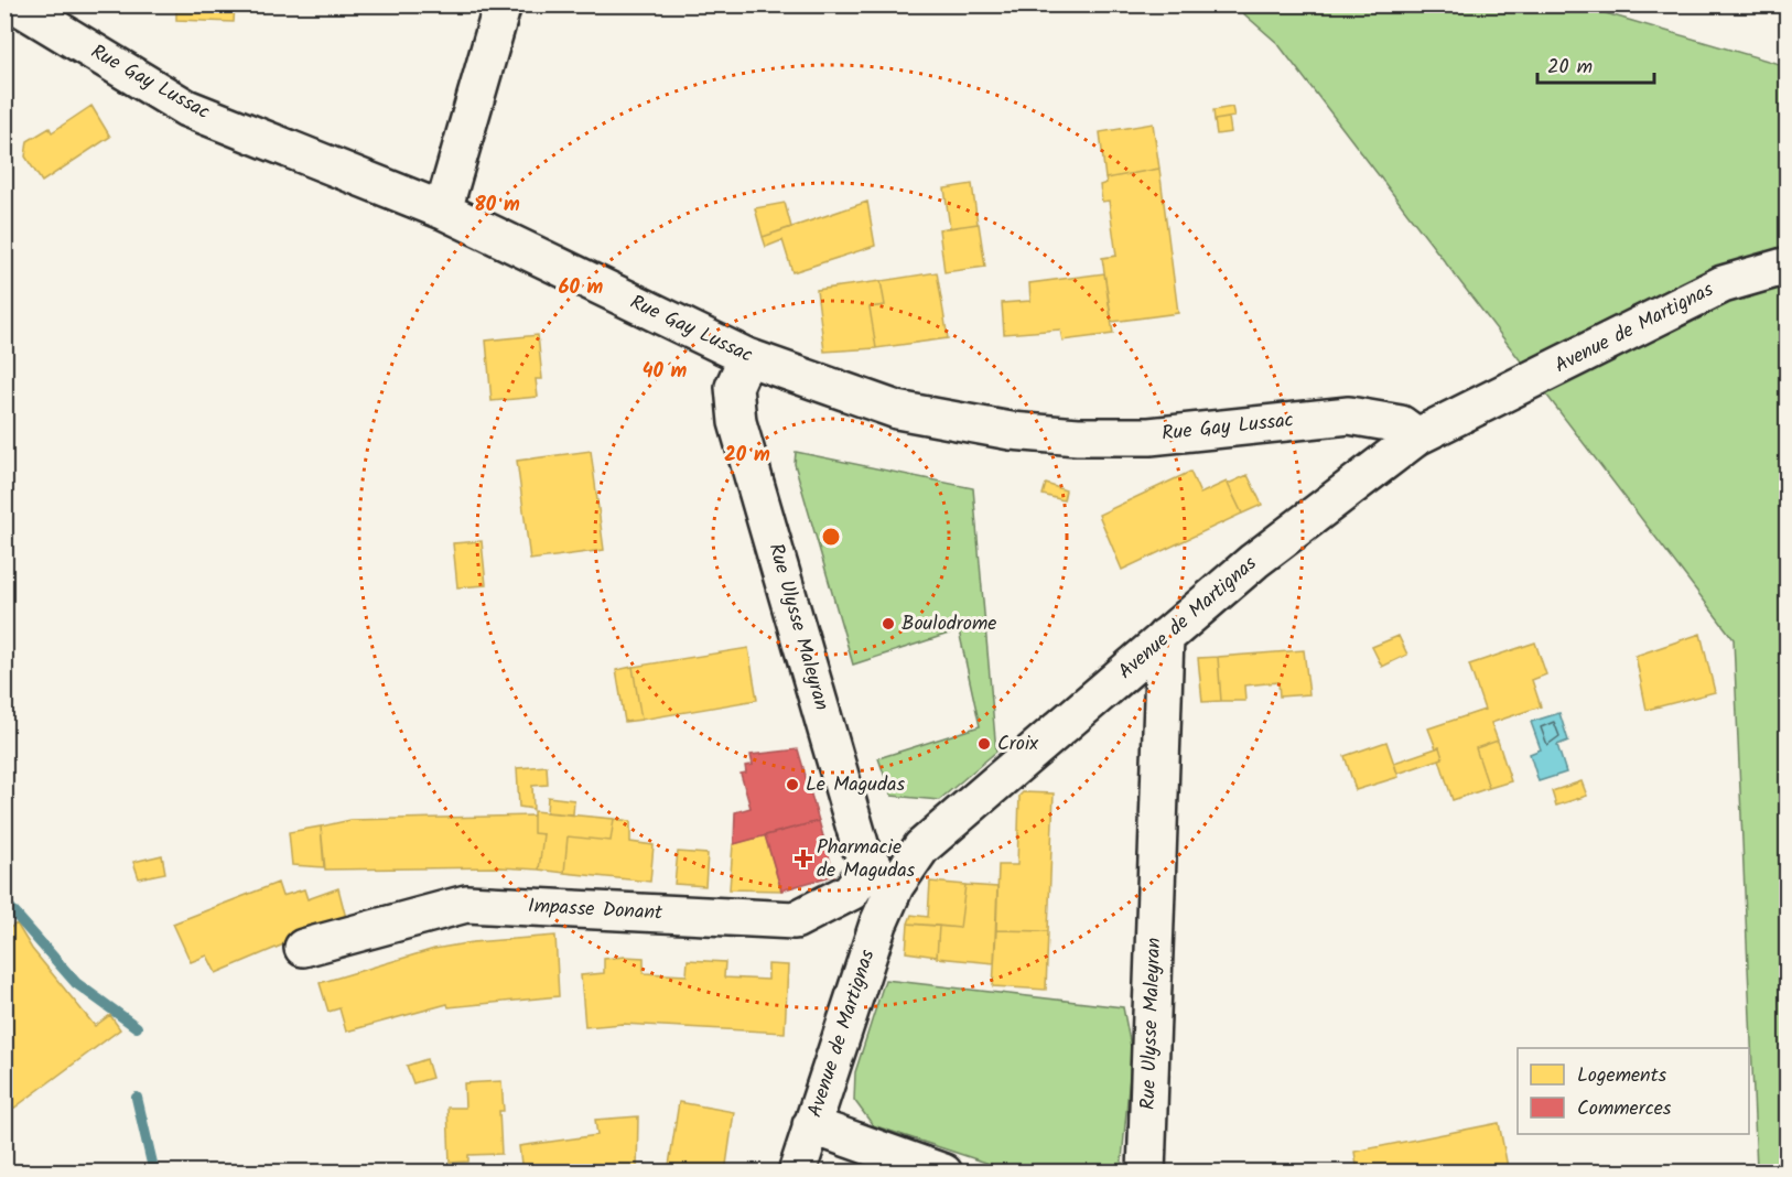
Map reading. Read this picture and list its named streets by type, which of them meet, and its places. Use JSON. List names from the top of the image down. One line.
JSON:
{"streets":{"street":["Rue Gay Lussac","Avenue de Martignas","Rue Ulysse Maleyran","Impasse Donant"]},"crossings":[["Rue Gay Lussac","Avenue de Martignas"],["Rue Gay Lussac","Rue Ulysse Maleyran"],["Avenue de Martignas","Rue Ulysse Maleyran"],["Avenue de Martignas","Impasse Donant"],["Rue Ulysse Maleyran","Impasse Donant"]],"places":{"other":["Boulodrome","Croix","Le Magudas"],"health":["Pharmacie de Magudas"]},"legend":["Logements","Commerces"],"scale_bar":"20 m","rings":["80 m","60 m","40 m","20 m"]}
